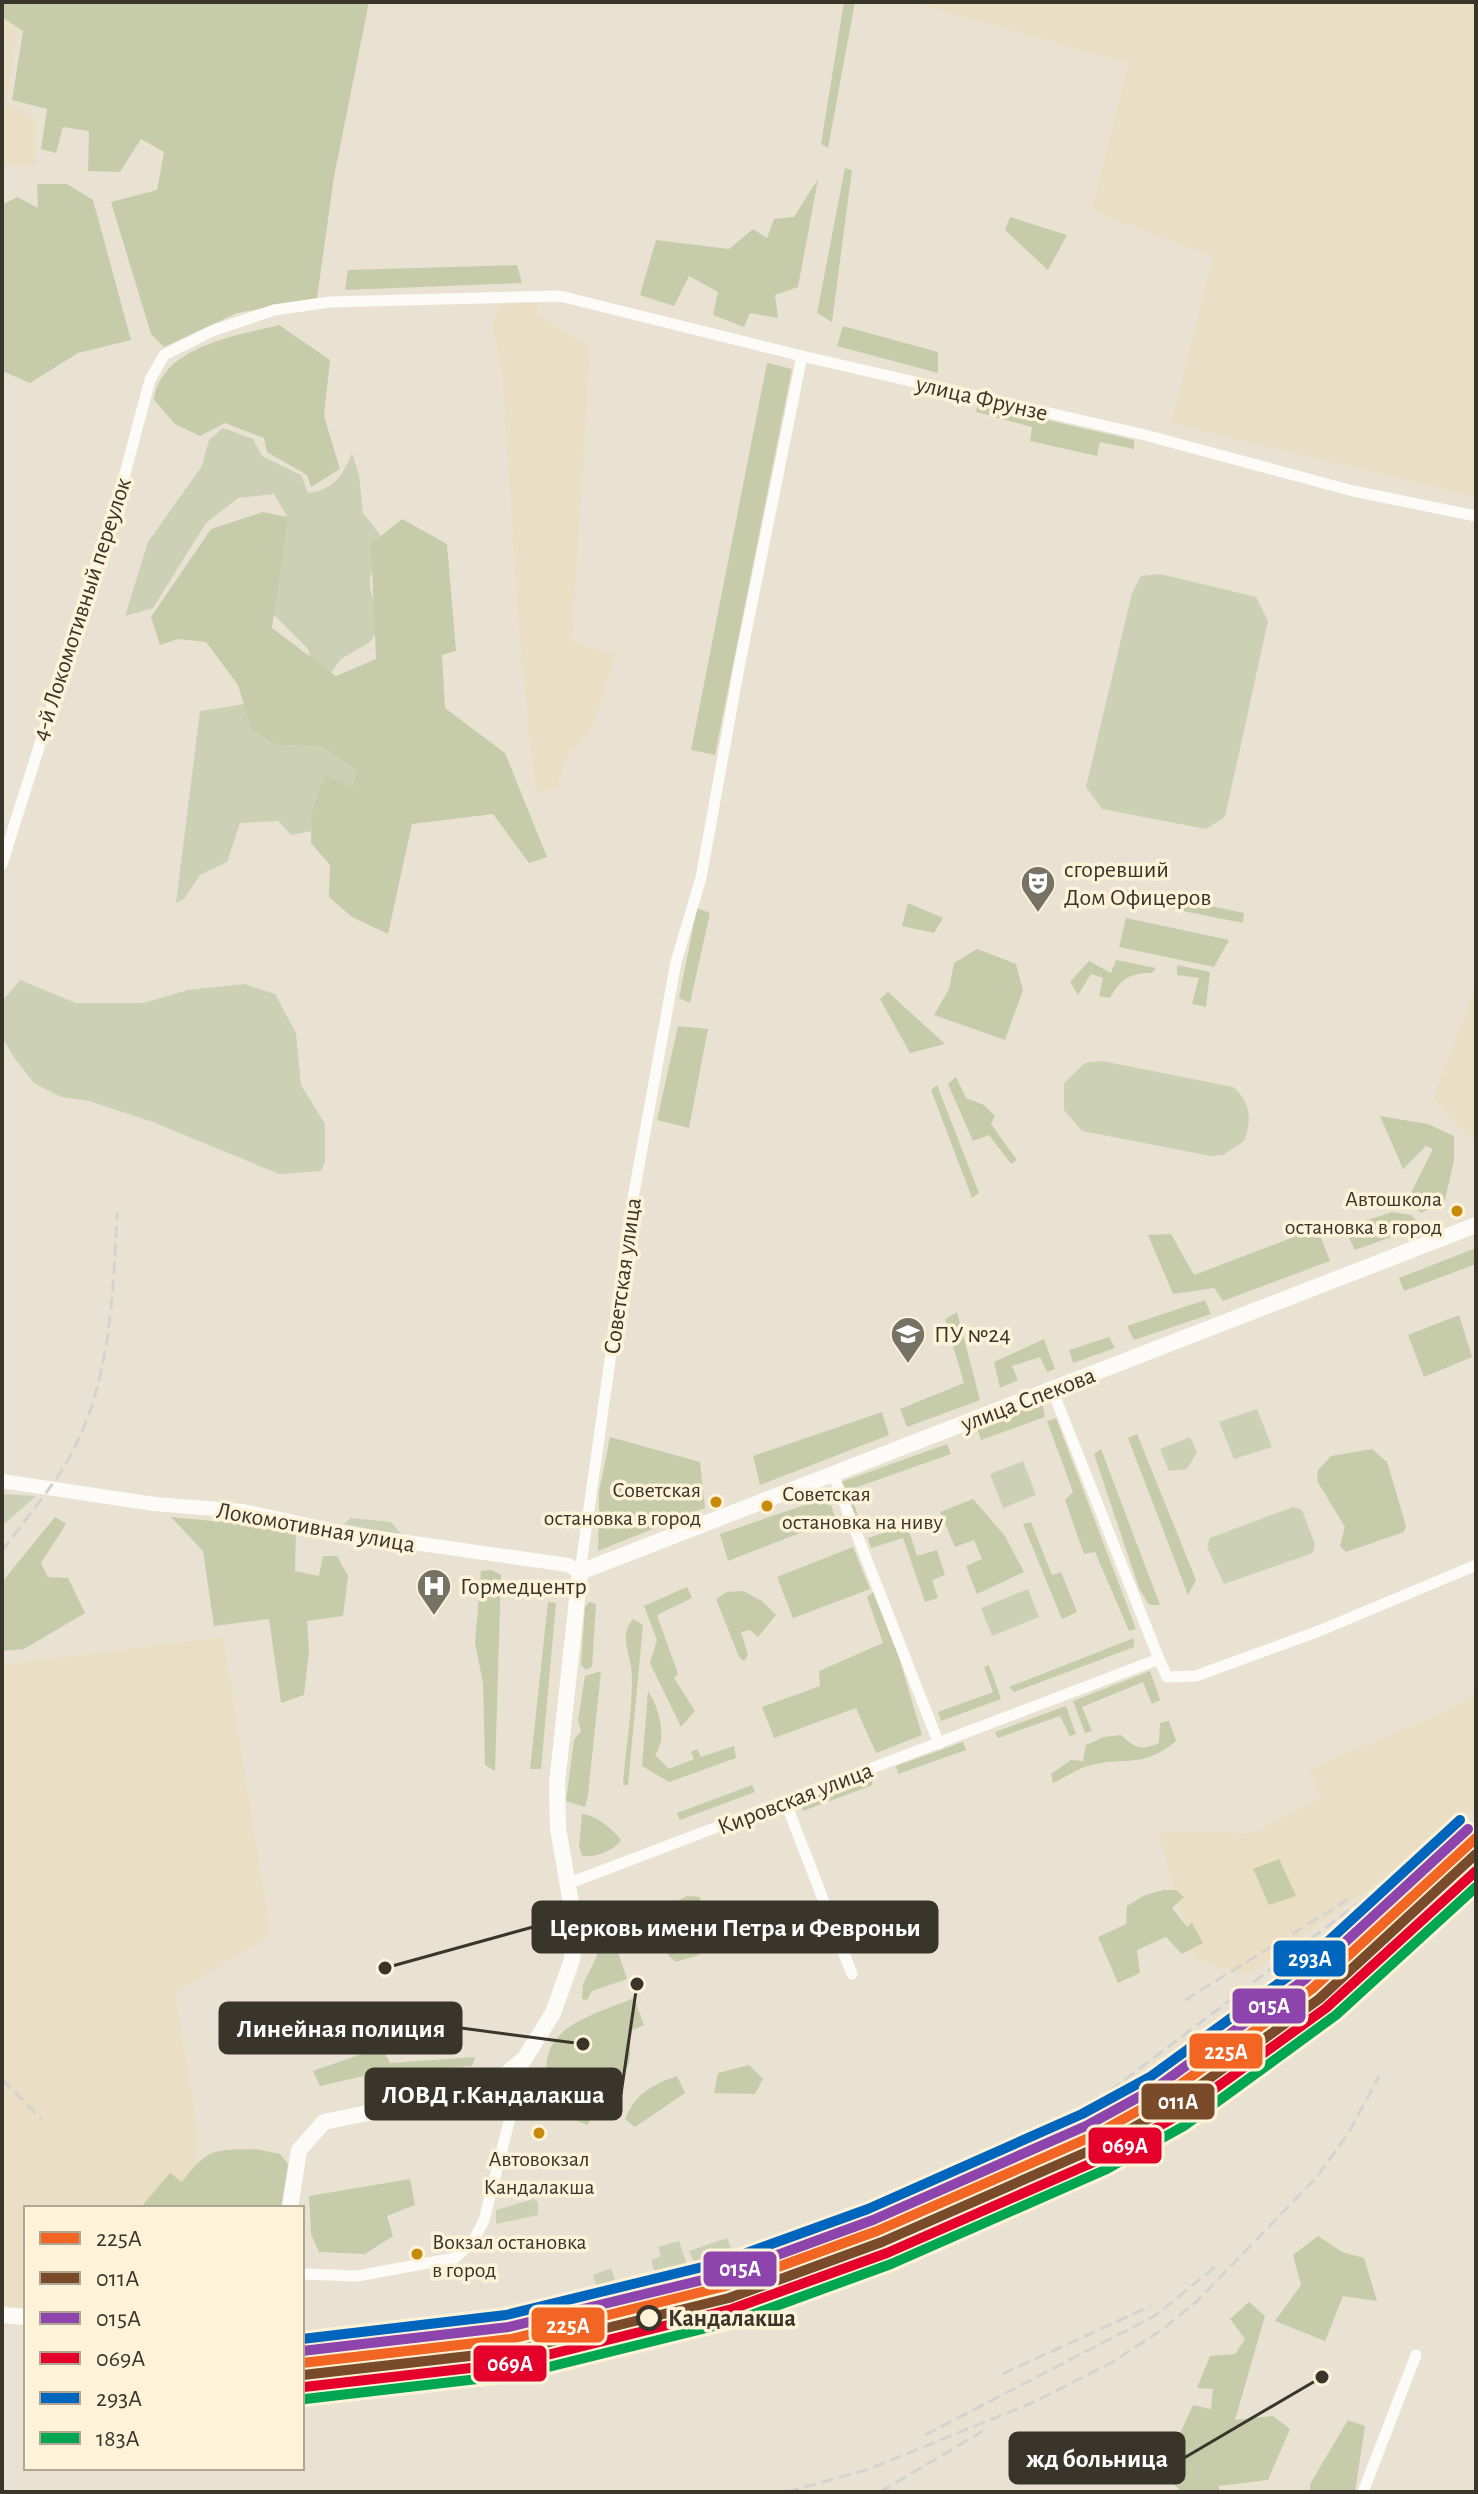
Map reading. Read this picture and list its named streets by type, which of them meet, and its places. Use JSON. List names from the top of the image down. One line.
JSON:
{"streets":{"main road":["Советская улица","улица Спекова"],"street":["улица Фрунзе","4-й Локомотивный переулок","Локомотивная улица","Кировская улица"]},"crossings":[["улица Фрунзе","4-й Локомотивный переулок"],["улица Фрунзе","Советская улица"],["Советская улица","улица Спекова"],["Советская улица","Локомотивная улица"],["Советская улица","Кировская улица"],["улица Спекова","Локомотивная улица"]],"places":{"theatre":["сгоревший Дом Офицеров"],"other":["Автошкола остановка в город","Советская остановка в город","Советская остановка на ниву","Церковь имени Петра и Февроньи","ЛОВД г.Кандалакша","Линейная полиция","Автовокзал Кандалакша","Вокзал остановка в город","Кандалакша","жд больница"],"school or university":["ПУ №24"],"hospital":["Гормедцентр"]},"lines":["transit line 293А","transit line 015А","transit line 225А","transit line 011А","transit line 069А","transit line 183А"],"legend":["225А","011А","015А","069А","293А","183А"]}
